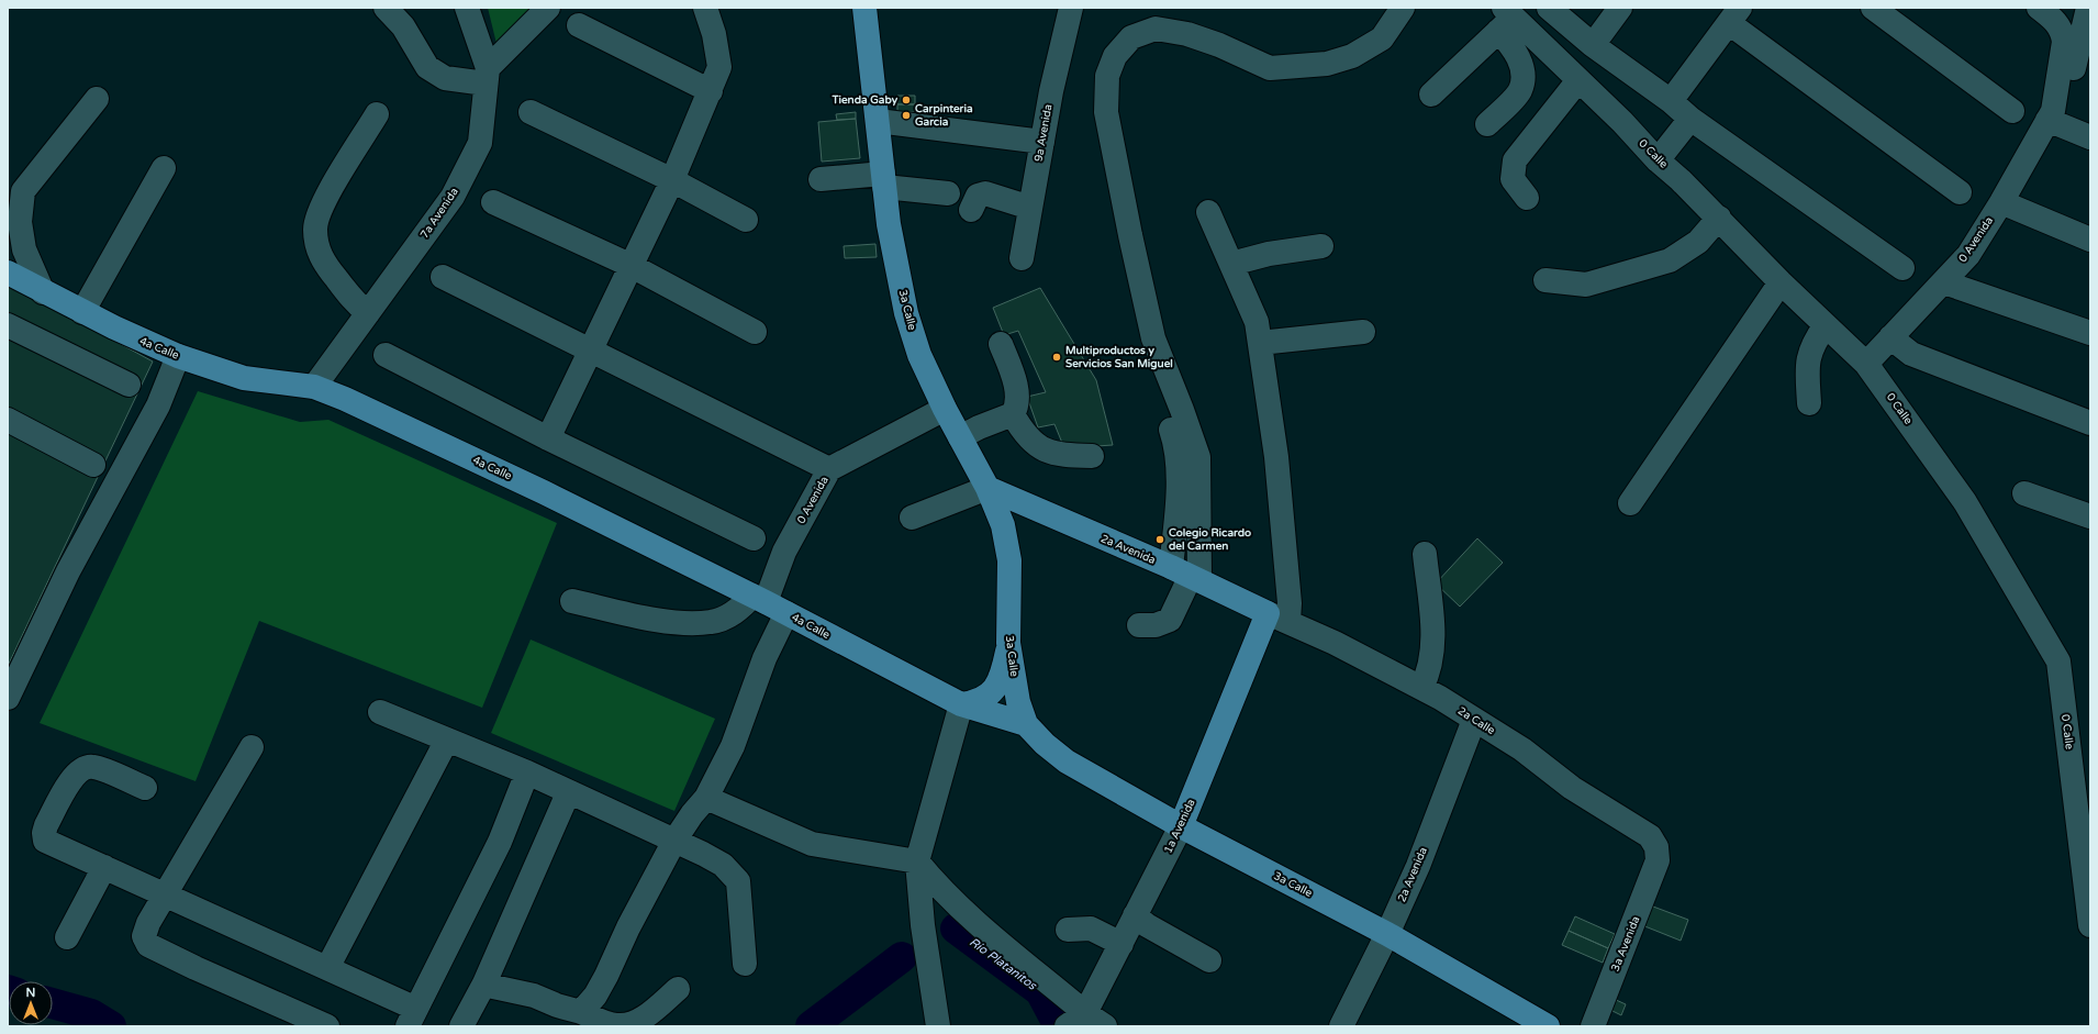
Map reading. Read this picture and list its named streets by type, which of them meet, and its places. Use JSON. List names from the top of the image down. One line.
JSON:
{"streets":{"main road":["3a Calle","4a Calle","2a Avenida","1a Avenida"],"street":["9a Avenida","0 Calle","7a Avenida","0 Avenida","2a Calle","3a Avenida"]},"crossings":[["0 Calle","0 Avenida"],["7a Avenida","4a Calle"],["0 Avenida","3a Calle"],["0 Avenida","4a Calle"],["3a Calle","4a Calle"],["3a Calle","2a Avenida"],["3a Calle","1a Avenida"],["2a Avenida","2a Calle"],["2a Avenida","1a Avenida"],["2a Calle","1a Avenida"],["2a Calle","3a Avenida"]],"water":["Río Platanitos"],"places":["Tienda Gaby","Carpinteria Garcia","Multiproductos y Servicios San Miguel","Colegio Ricardo del Carmen"],"north":"top"}
